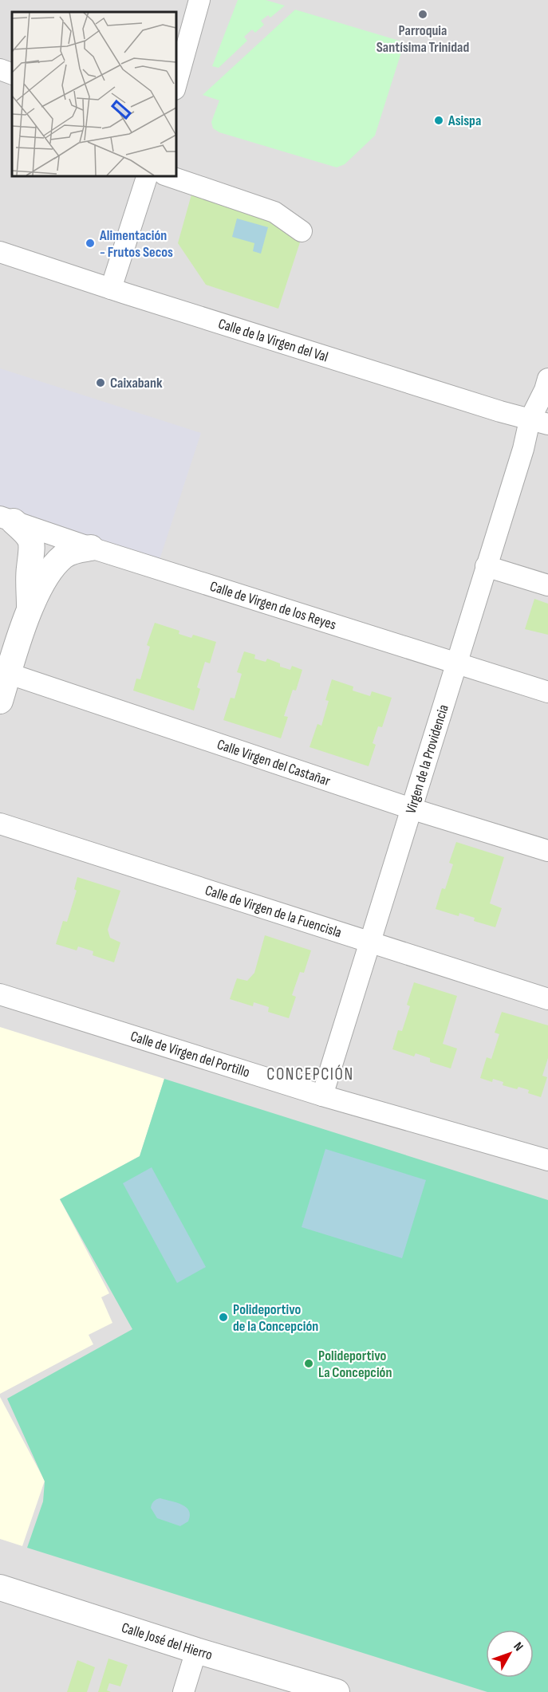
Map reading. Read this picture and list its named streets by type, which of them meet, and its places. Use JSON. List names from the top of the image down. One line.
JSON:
{"streets":{"street":["Calle de la Virgen del Val","Calle de Virgen de los Reyes","Virgen de la Providencia","Calle Virgen del Castañar","Calle de Virgen de la Fuencisla","Calle de Virgen del Portillo","Calle José del Hierro"]},"crossings":[["Calle de la Virgen del Val","Virgen de la Providencia"],["Calle de Virgen de los Reyes","Virgen de la Providencia"],["Virgen de la Providencia","Calle Virgen del Castañar"],["Virgen de la Providencia","Calle de Virgen de la Fuencisla"],["Virgen de la Providencia","Calle de Virgen del Portillo"]],"districts":["CONCEPCIÓN"],"places":["Parroquia Santísima Trinidad","Asispa","Alimentación - Frutos Secos","Caixabank","Polideportivo de la Concepción","Polideportivo La Concepción"],"north":"top right"}
